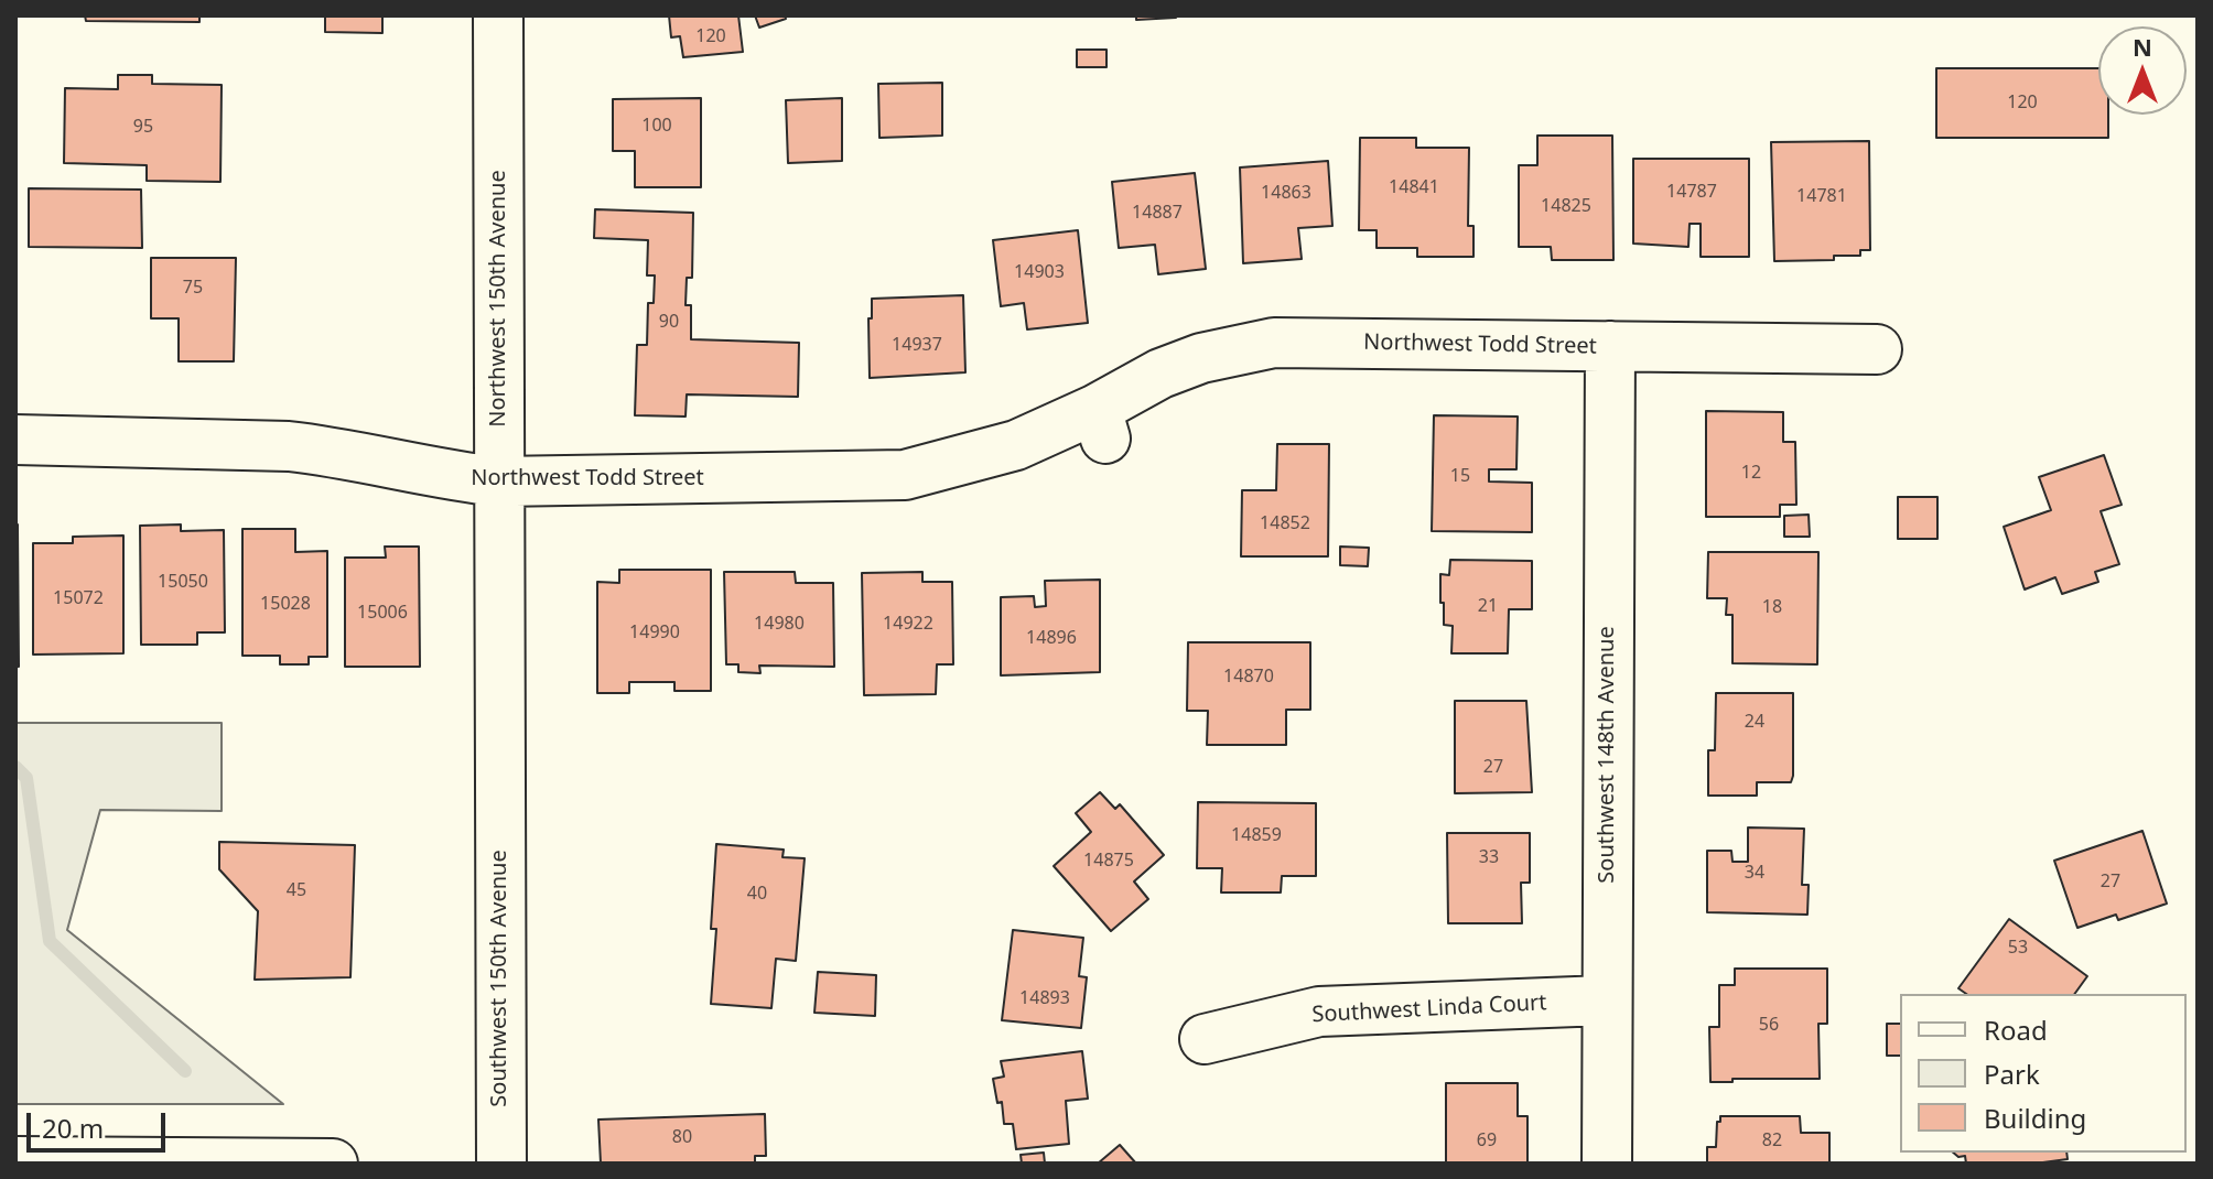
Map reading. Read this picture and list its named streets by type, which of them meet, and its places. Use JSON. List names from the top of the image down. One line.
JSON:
{"streets":{"street":["Northwest 150th Avenue","Northwest Todd Street","Southwest 148th Avenue","Southwest 150th Avenue","Southwest Linda Court"]},"crossings":[["Northwest 150th Avenue","Northwest Todd Street"],["Northwest 150th Avenue","Southwest 150th Avenue"],["Northwest Todd Street","Southwest 148th Avenue"],["Southwest 148th Avenue","Southwest Linda Court"]],"house_numbers":["120","120","100","95","14841","14787","14863","14781","14825","14887","14903","75","90","14937","12","15","14852","15050","15072","15028","21","18","15006","14980","14922","14990","14896","14870","24","27","14859","33","14875","34","27","45","40","53","14893","56","80","69","82"],"legend":["Road","Park","Building"],"scale_bar":"20 m","north":"top"}
